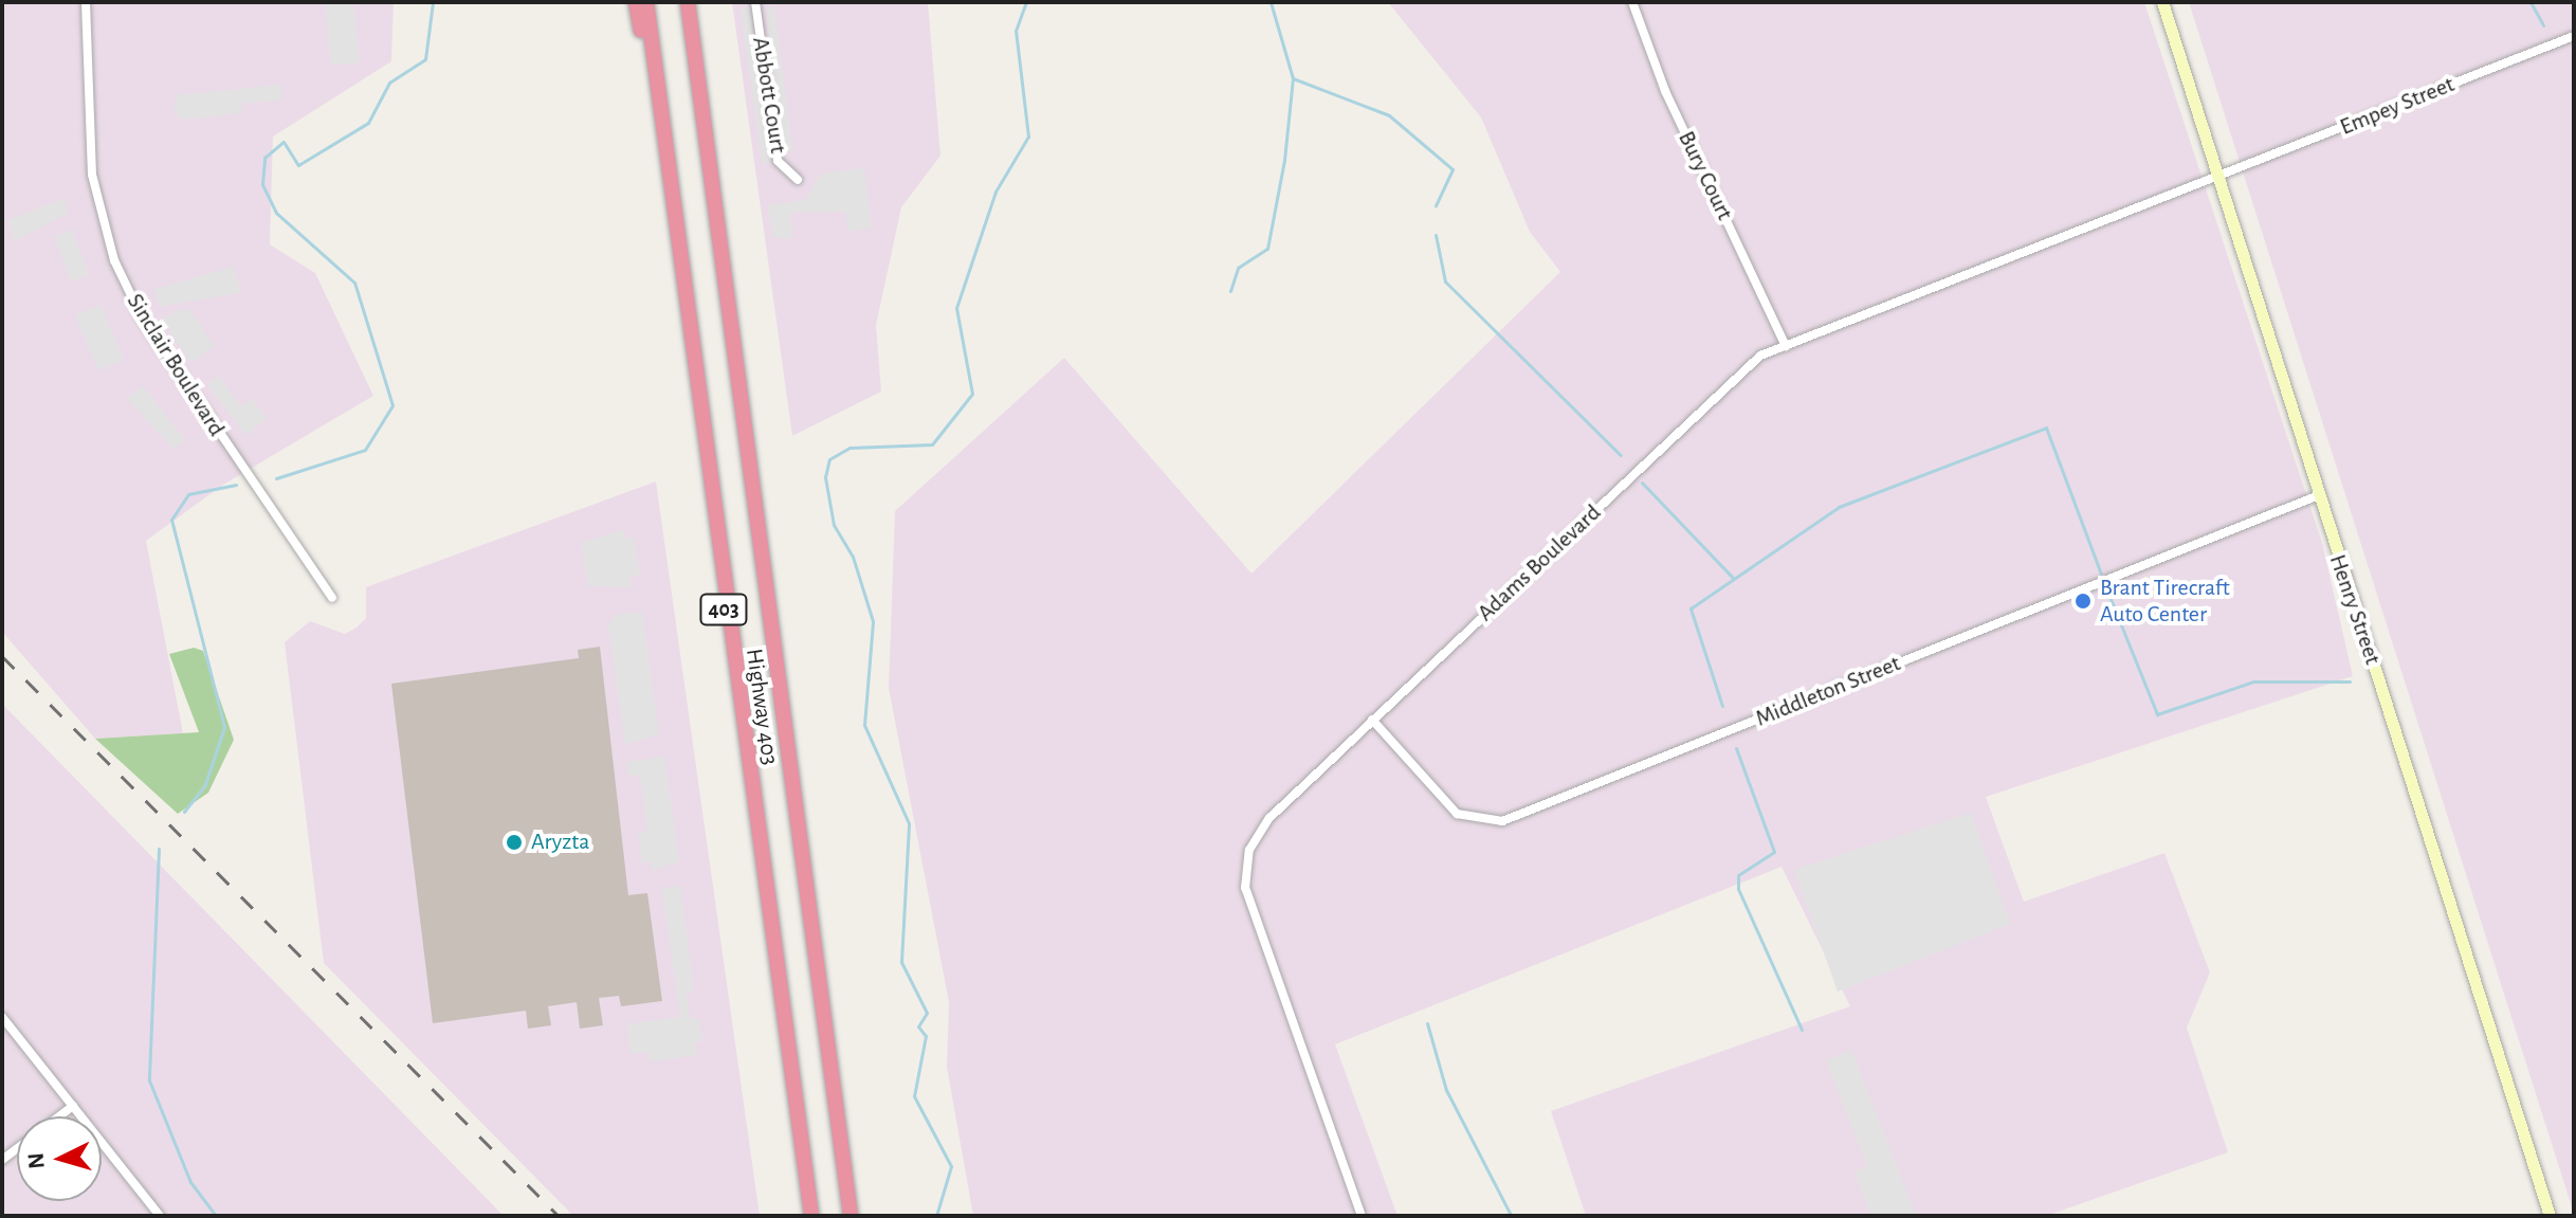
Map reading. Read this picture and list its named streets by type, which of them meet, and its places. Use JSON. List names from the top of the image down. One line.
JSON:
{"streets":{"highway":["403","Highway 403"],"main road":["Henry Street"],"street":["Abbott Court","Empey Street","Bury Court","Sinclair Boulevard","Adams Boulevard","Middleton Street"]},"crossings":[["Empey Street","Adams Boulevard"],["Empey Street","Henry Street"],["Bury Court","Adams Boulevard"],["Adams Boulevard","Henry Street"],["Adams Boulevard","Middleton Street"],["Henry Street","Middleton Street"]],"places":["Brant Tirecraft Auto Center","Aryzta"],"north":"left"}
